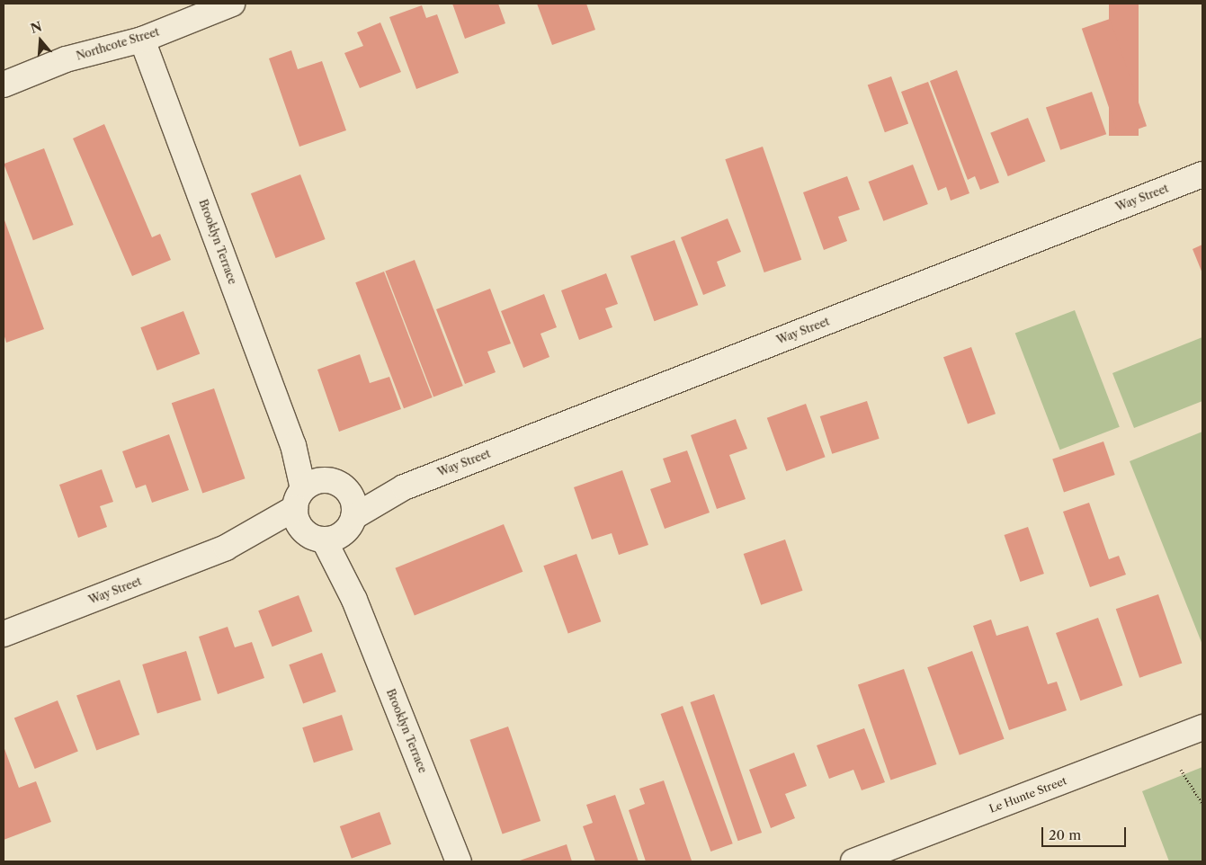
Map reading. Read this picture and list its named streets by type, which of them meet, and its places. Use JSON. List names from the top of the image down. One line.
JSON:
{"streets":{"street":["Northcote Street","Way Street","Brooklyn Terrace","Le Hunte Street"]},"crossings":[["Northcote Street","Brooklyn Terrace"],["Way Street","Brooklyn Terrace"]],"scale_bar":"20 m","north":"top"}
